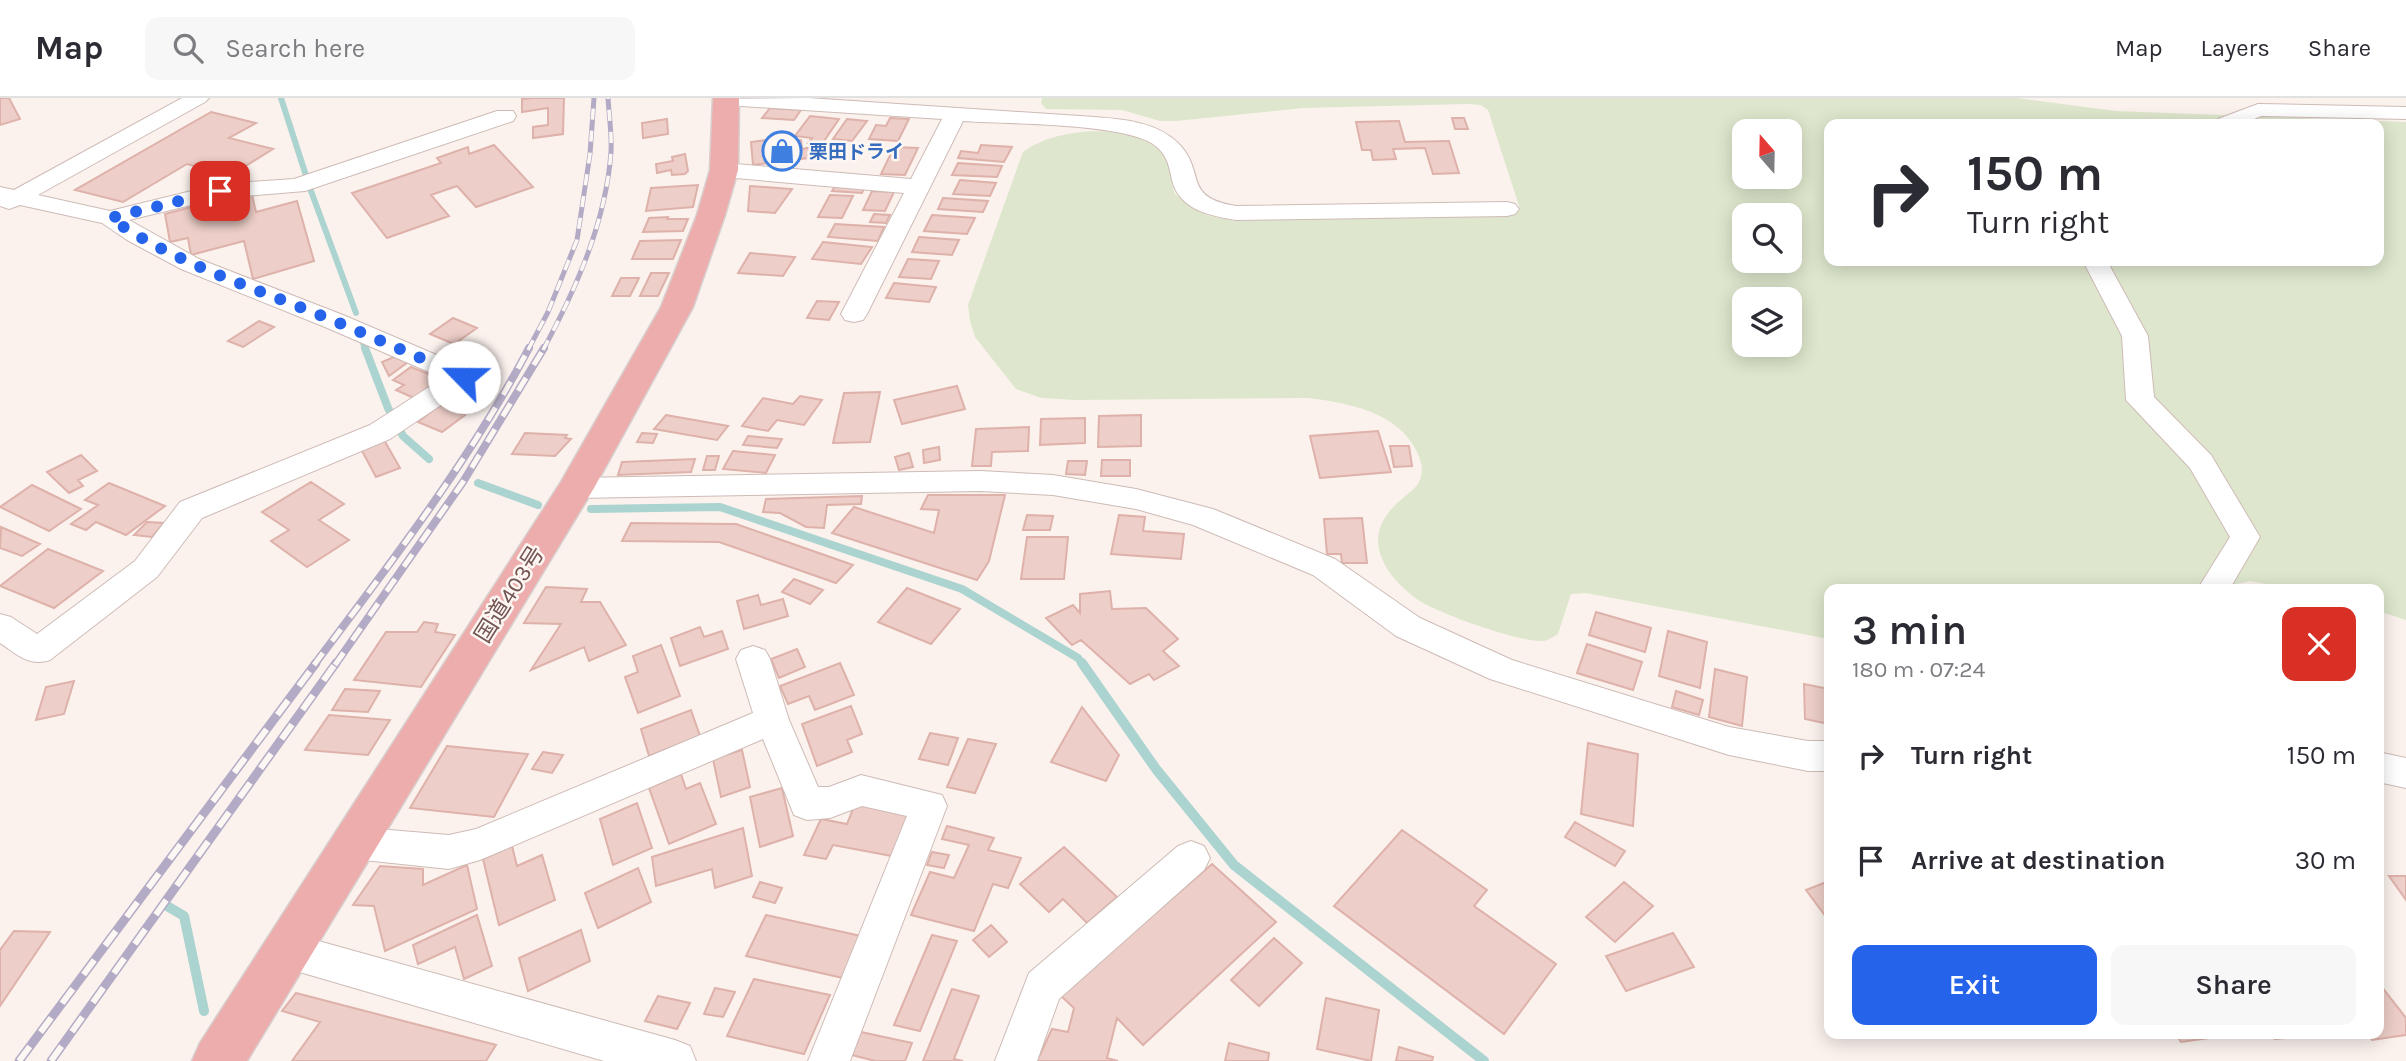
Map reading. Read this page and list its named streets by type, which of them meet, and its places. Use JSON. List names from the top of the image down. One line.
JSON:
{"streets":{"highway":["国道403号"]},"places":{"shop":["栗田ドライ"]},"north":"top","page":{"header":"Map","search":"Search here","nav":["Map","Layers","Share"],"turn":["150 m","Turn right"],"heading":["3 min","180 m · 07:24"],"list":[{"name":"Turn right","value":"150 m"},{"name":"Arrive at destination","value":"30 m"}],"buttons":["Exit","Share"]}}
